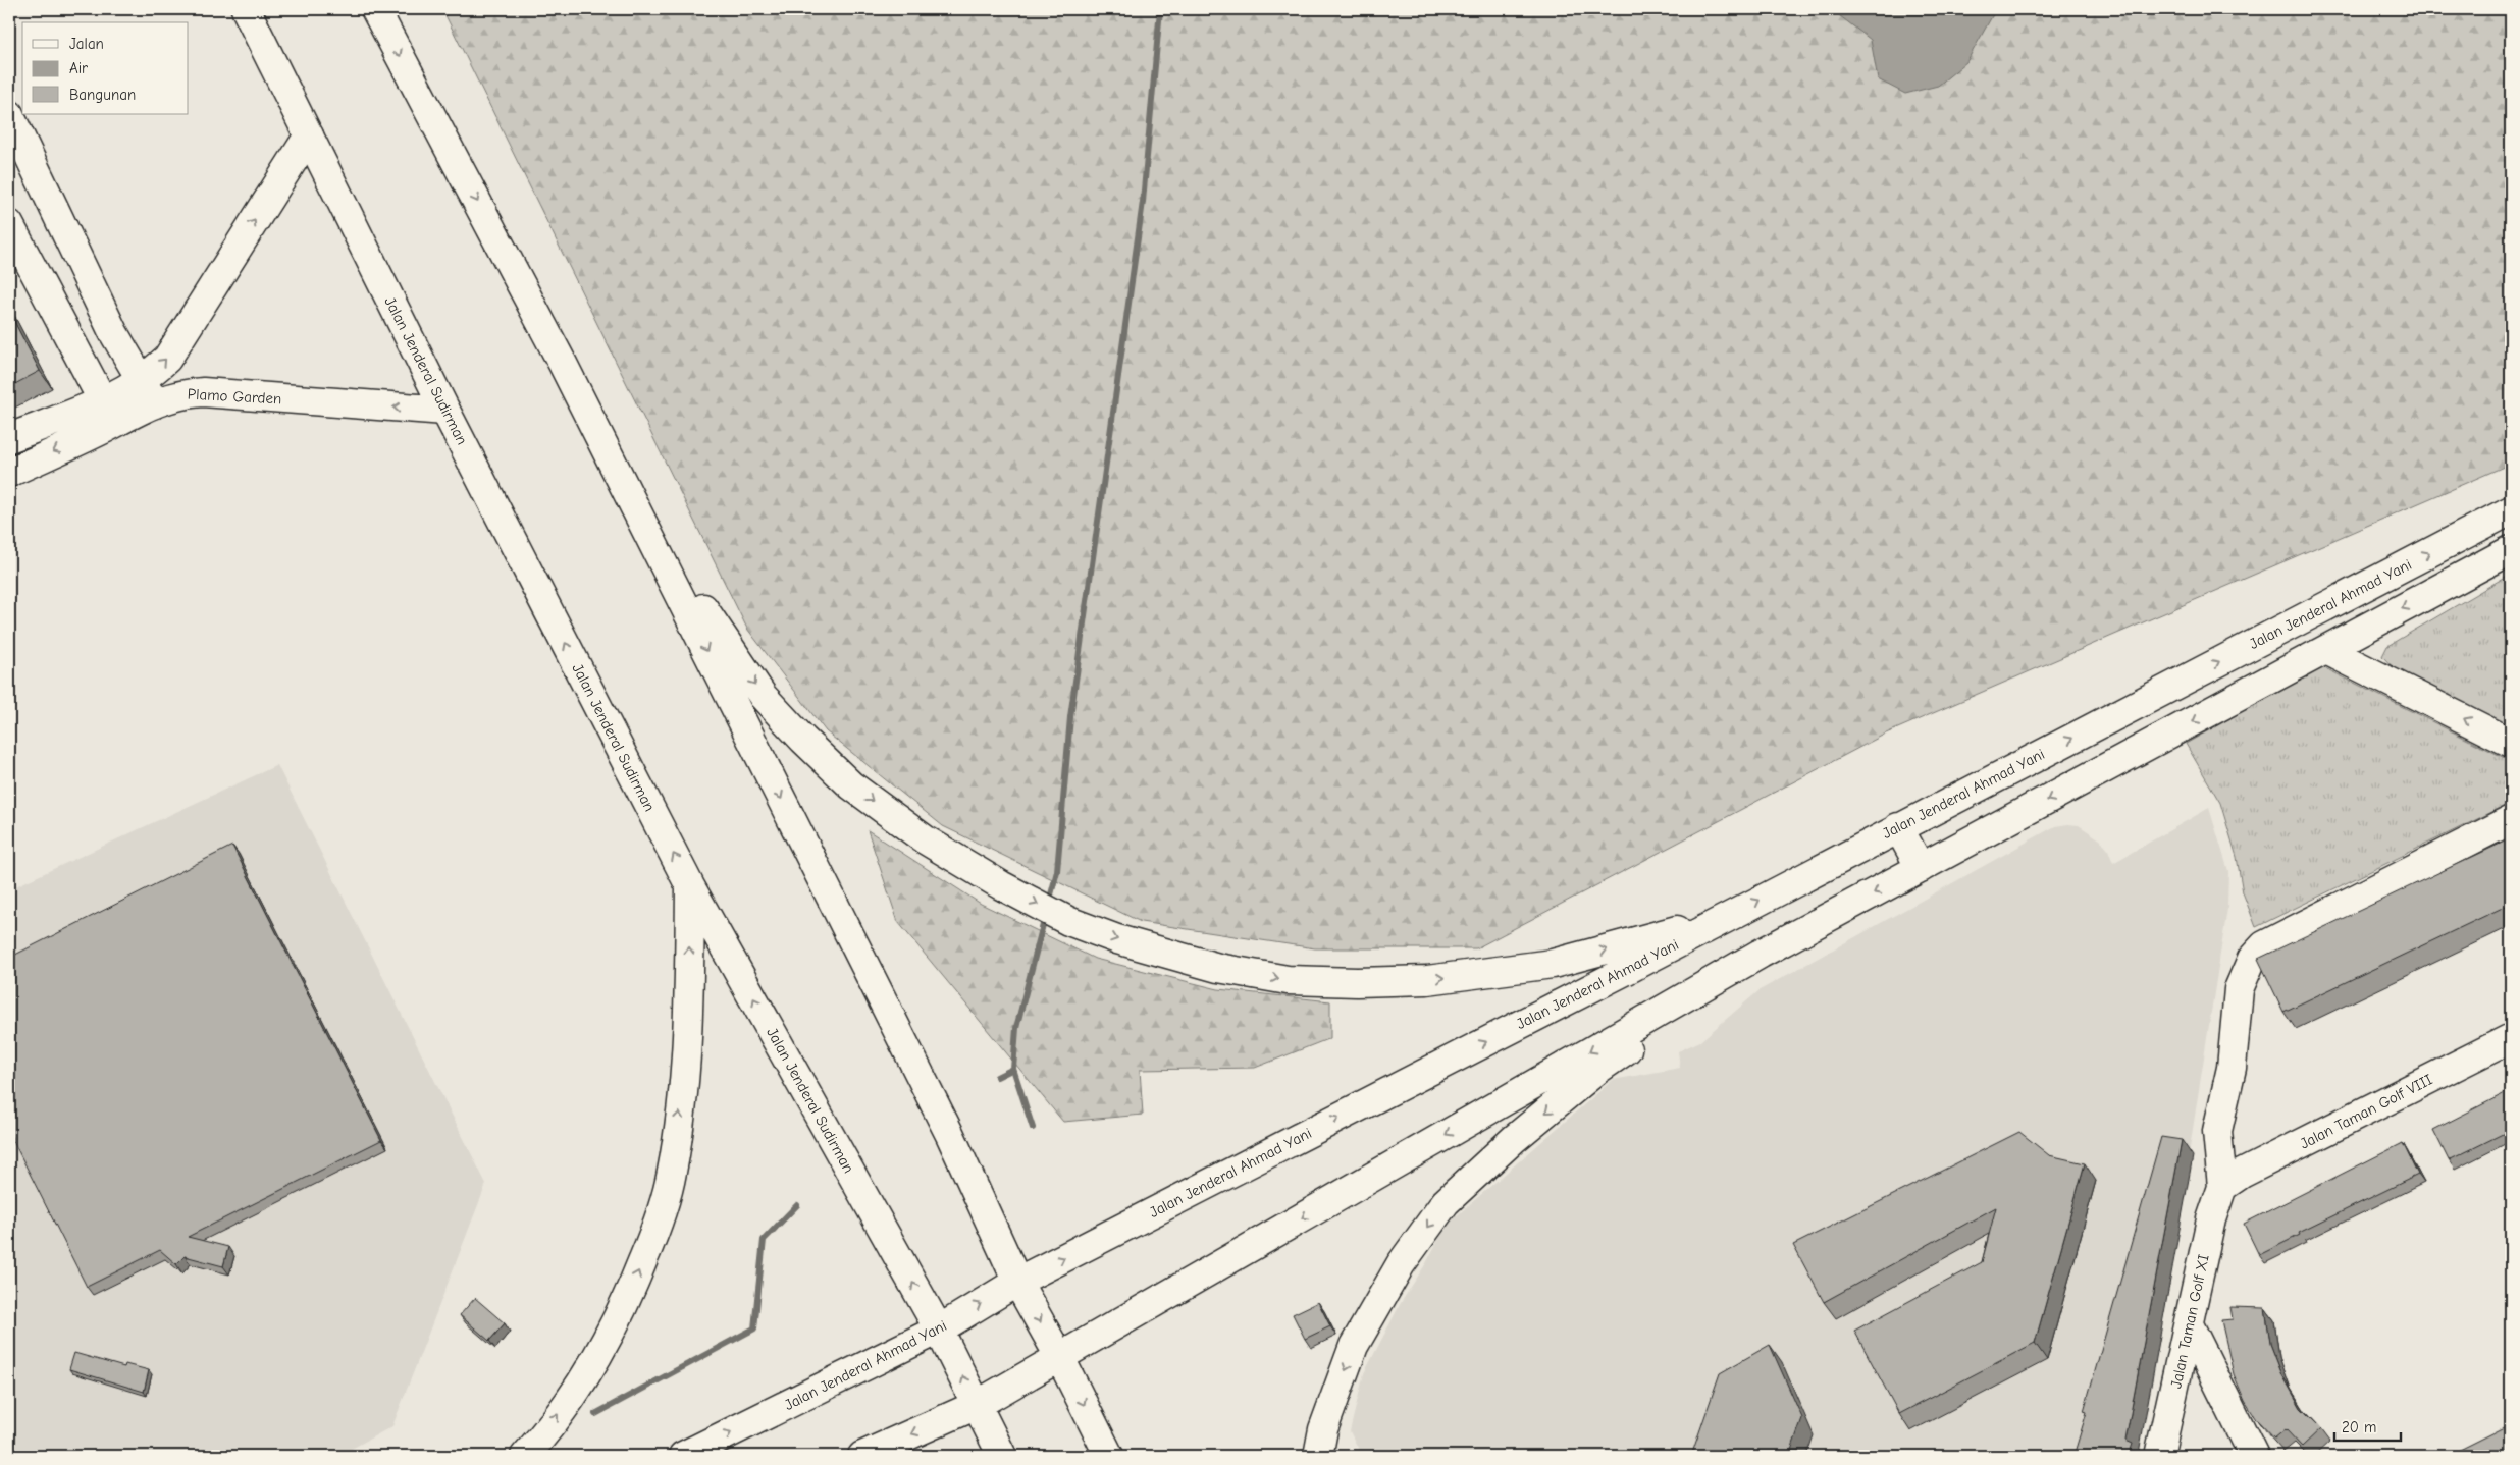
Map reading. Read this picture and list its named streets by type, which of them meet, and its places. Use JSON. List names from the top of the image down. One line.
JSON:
{"streets":{"main road":["Jalan Jenderal Sudirman","Plamo Garden","Jalan Jenderal Ahmad Yani","Jalan Taman Golf VIII","Jalan Taman Golf XI"]},"crossings":[["Jalan Jenderal Sudirman","Plamo Garden"],["Jalan Jenderal Sudirman","Jalan Jenderal Ahmad Yani"],["Jalan Taman Golf VIII","Jalan Taman Golf XI"]],"legend":["Jalan","Air","Bangunan"],"scale_bar":"20 m"}
